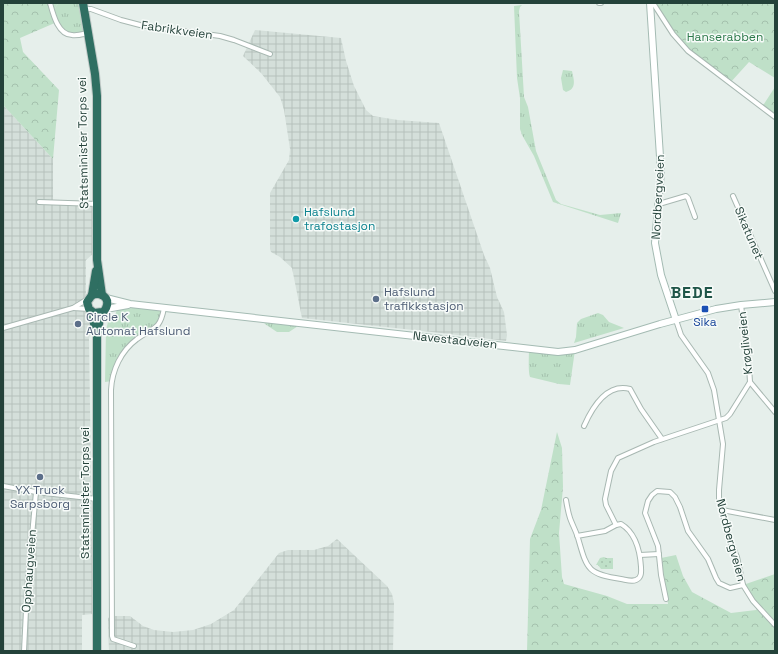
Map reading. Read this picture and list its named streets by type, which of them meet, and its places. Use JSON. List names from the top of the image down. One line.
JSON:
{"streets":{"highway":["Statsminister Torps vei"],"street":["Fabrikkveien","Nordbergveien","Sikatunet","Navestadveien","Krøgliveien","Opphaugveien"]},"crossings":[["Fabrikkveien","Statsminister Torps vei"],["Statsminister Torps vei","Navestadveien"],["Nordbergveien","Navestadveien"],["Nordbergveien","Krøgliveien"],["Navestadveien","Krøgliveien"]],"districts":["BEDE"],"parks":["Hanserabben"],"places":{"other":["Hafslund trafostasjon","Hafslund trafikkstasjon","Circle K Automat Hafslund","YX Truck Sarpsborg"],"transit":["Sika"]}}
